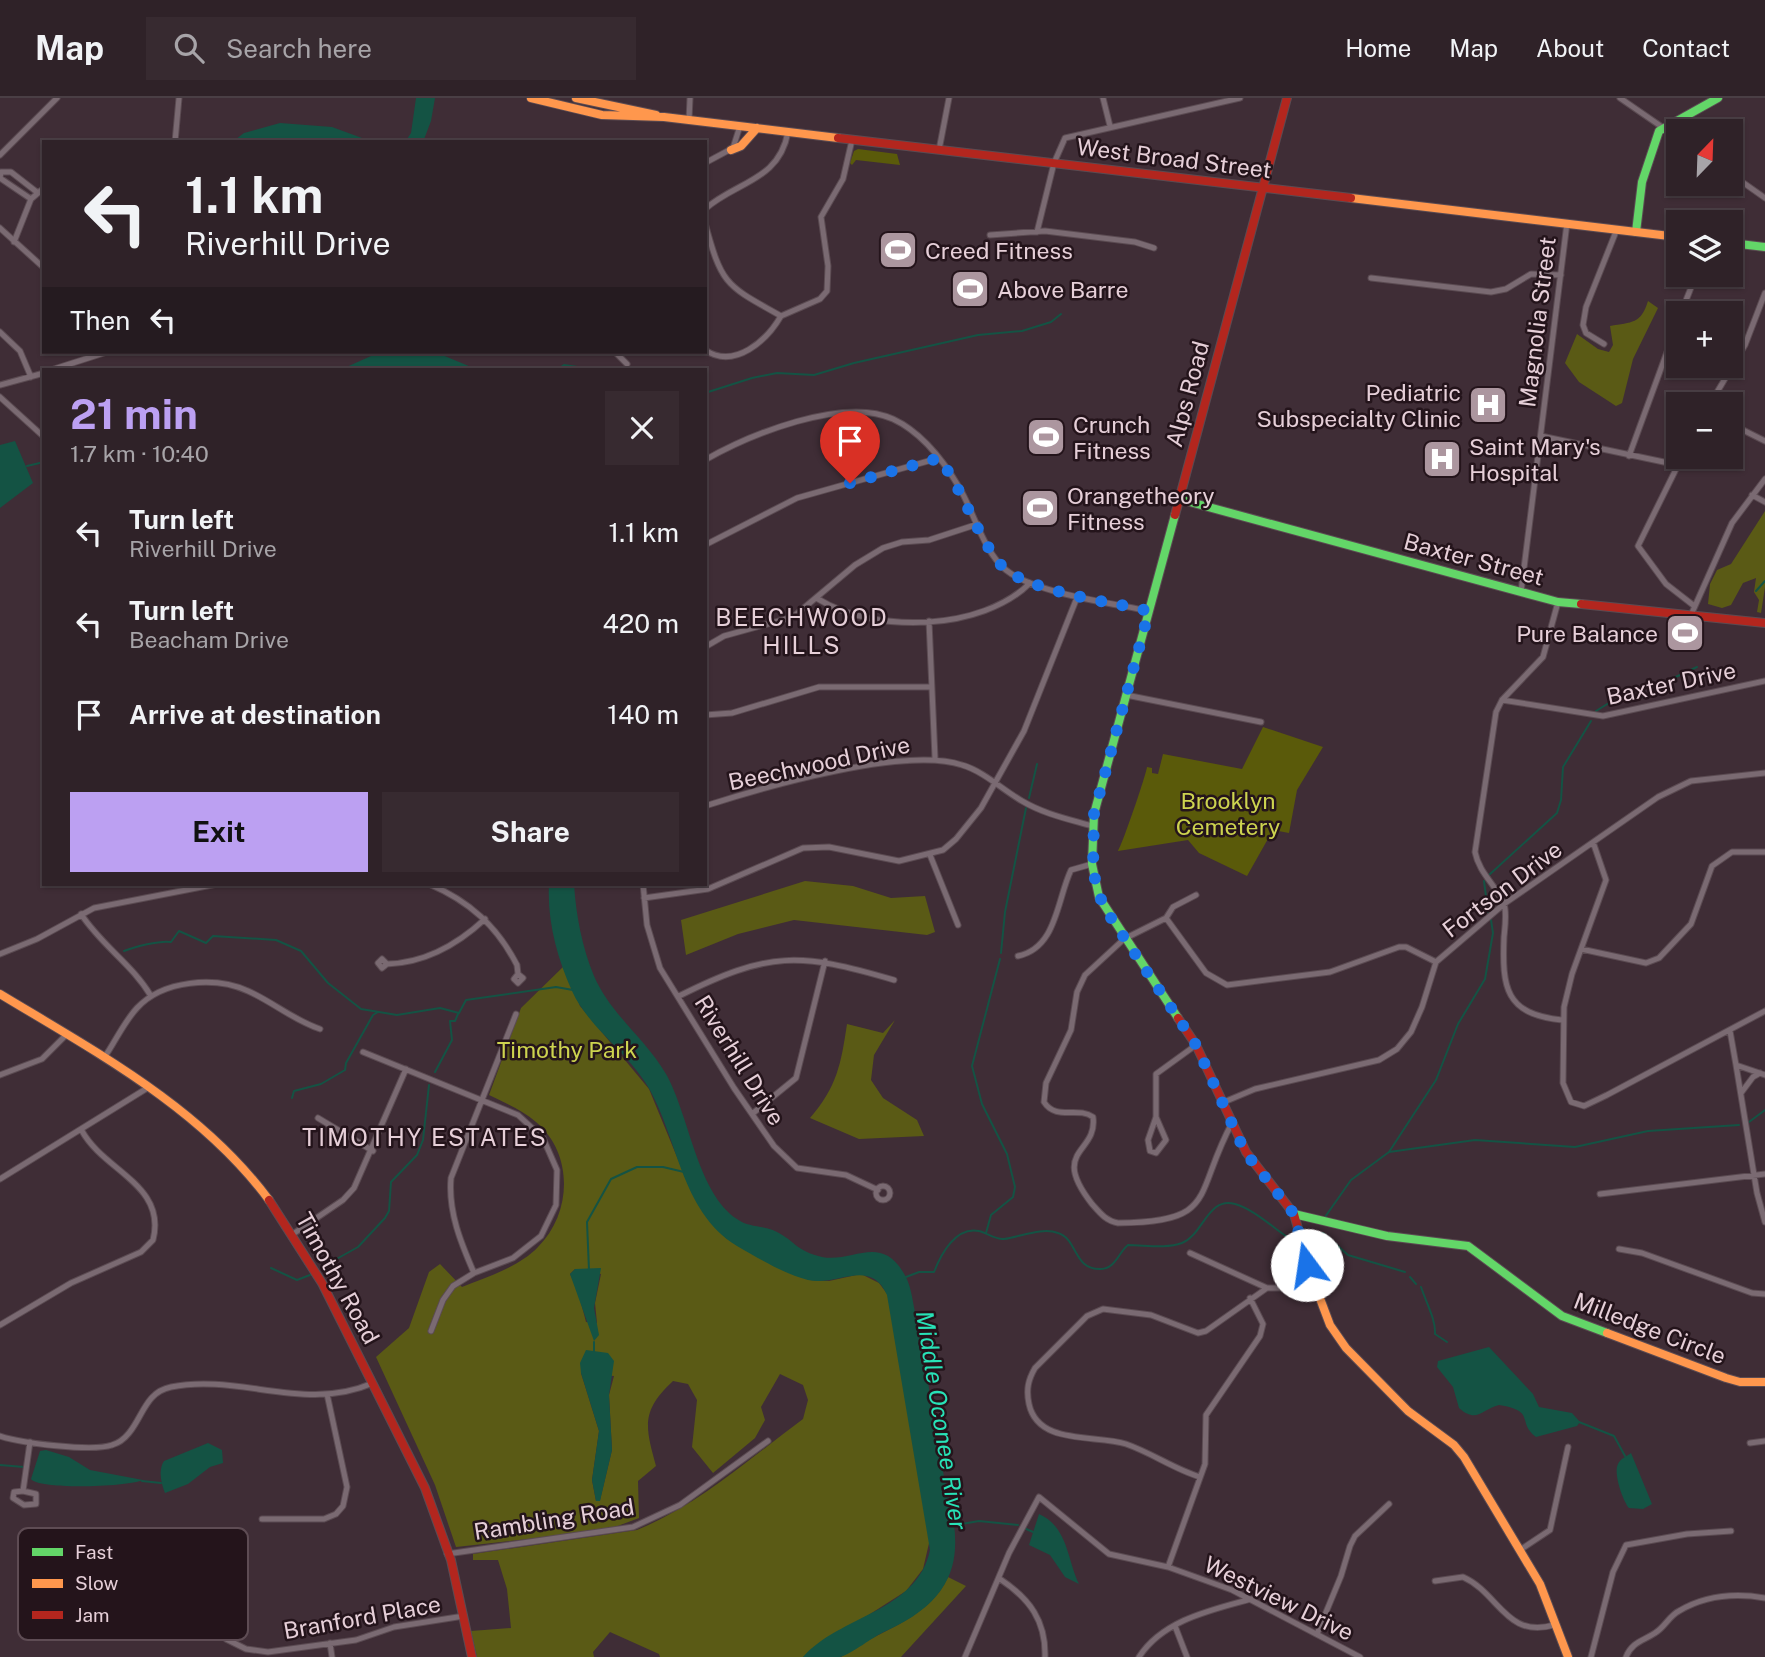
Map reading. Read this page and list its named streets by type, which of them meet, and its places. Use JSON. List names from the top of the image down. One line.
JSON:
{"streets":{"main road":["West Broad Street","Alps Road","Baxter Street","Timothy Road","Milledge Circle"],"street":["Magnolia Street","Baxter Drive","Beechwood Drive","Fortson Drive","Riverhill Drive","Rambling Road","Westview Drive","Branford Place"]},"crossings":[["West Broad Street","Magnolia Street"],["West Broad Street","Alps Road"],["Magnolia Street","Baxter Street"],["Alps Road","Baxter Street"],["Alps Road","Beechwood Drive"],["Alps Road","Fortson Drive"],["Alps Road","Milledge Circle"],["Timothy Road","Rambling Road"],["Timothy Road","Branford Place"]],"districts":["BEECHWOOD HILLS","TIMOTHY ESTATES"],"water":["Middle Oconee River"],"parks":["Brooklyn Cemetery","Timothy Park"],"places":{"sports":["Creed Fitness","Above Barre","Crunch Fitness","Orangetheory Fitness","Pure Balance"],"hospital":["Pediatric Subspecialty Clinic","Saint Mary's Hospital"]},"legend":["Fast","Slow","Jam"],"north":"top right","page":{"header":"Map","search":"Search here","nav":["Home","Map","About","Contact"],"map_buttons":["+","−"],"turn":["1.1 km","Riverhill Drive"],"then":"Then","heading":["21 min","1.7 km · 10:40"],"list":[{"name":"Turn left","note":"Riverhill Drive","value":"1.1 km"},{"name":"Turn left","note":"Beacham Drive","value":"420 m"},{"name":"Arrive at destination","value":"140 m"}],"buttons":["Exit","Share"]}}
